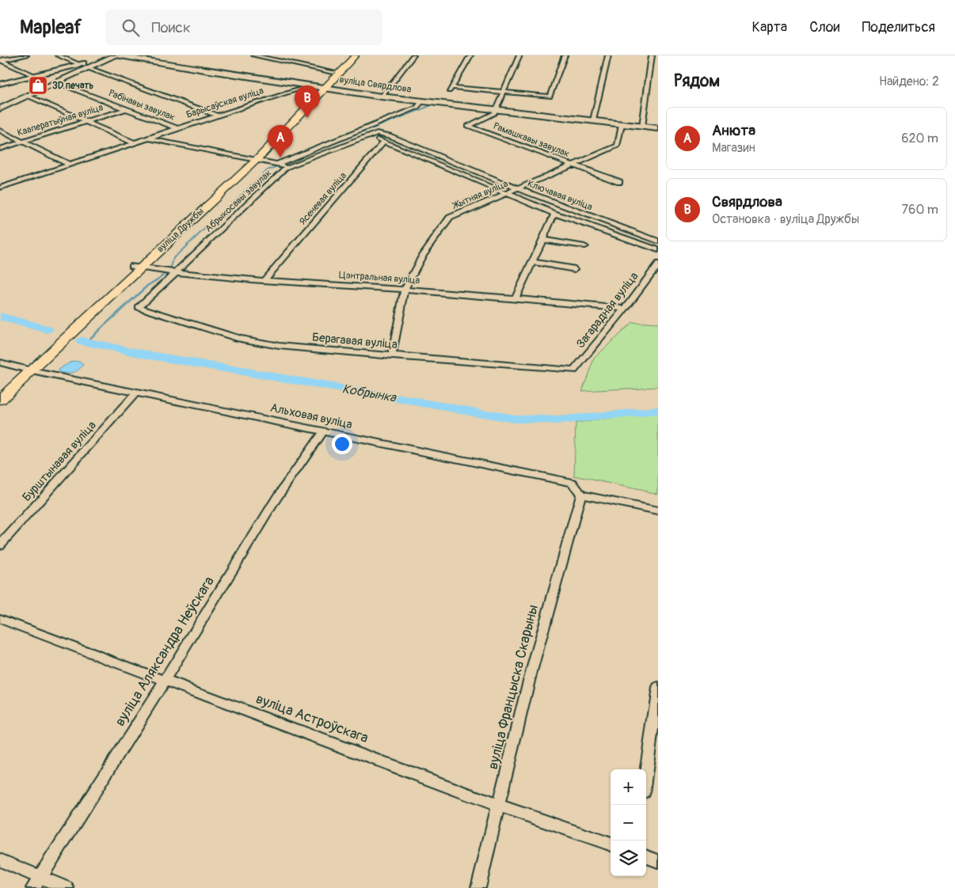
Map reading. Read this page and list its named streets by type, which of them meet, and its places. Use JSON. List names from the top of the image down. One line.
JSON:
{"streets":{"main road":["вуліца Свярдлова","вуліца Дружбы"],"street":["Барысаўская вуліца","Рабінавы завулак","Кааператыўная вуліца","Рамашкавы завулак","Жытняя вуліца","Ключавая вуліца","Ясеневая вуліца","Абрыкосавы завулак","Цэнтральная вуліца","Загарадная вуліца","Берагавая вуліца","Альховая вуліца","Бурштынавая вуліца","вуліца Аляксандра Неўскага","вуліца Францыска Скарыны","вуліца Астроўскага"]},"crossings":[["вуліца Свярдлова","Барысаўская вуліца"],["вуліца Свярдлова","Рамашкавы завулак"],["вуліца Свярдлова","Жытняя вуліца"],["вуліца Свярдлова","Абрыкосавы завулак"],["вуліца Свярдлова","вуліца Дружбы"],["Барысаўская вуліца","Рабінавы завулак"],["Барысаўская вуліца","вуліца Дружбы"],["Рабінавы завулак","Кааператыўная вуліца"],["Рамашкавы завулак","Жытняя вуліца"],["Жытняя вуліца","Ключавая вуліца"],["Жытняя вуліца","Цэнтральная вуліца"],["Жытняя вуліца","Берагавая вуліца"],["Ключавая вуліца","Ясеневая вуліца"],["Ключавая вуліца","Абрыкосавы завулак"],["Ясеневая вуліца","Цэнтральная вуліца"],["Абрыкосавы завулак","Цэнтральная вуліца"],["Абрыкосавы завулак","Берагавая вуліца"],["вуліца Дружбы","Цэнтральная вуліца"],["вуліца Дружбы","Альховая вуліца"],["Цэнтральная вуліца","Загарадная вуліца"],["Загарадная вуліца","Берагавая вуліца"],["Альховая вуліца","Бурштынавая вуліца"],["Альховая вуліца","вуліца Аляксандра Неўскага"],["Альховая вуліца","вуліца Францыска Скарыны"],["вуліца Аляксандра Неўскага","вуліца Астроўскага"],["вуліца Францыска Скарыны","вуліца Астроўскага"]],"water":["Кобрынка"],"places":{"shop":["3D печать"]},"page":{"header":"Mapleaf","search":"Поиск","nav":["Карта","Слои","Поделиться"],"heading":["Рядом","Найдено: 2"],"pins":["B","A"],"list":[{"mark":"A","name":"Анюта","note":"Магазин","value":"620 m"},{"mark":"B","name":"Свярдлова","note":"Остановка · вуліца Дружбы","value":"760 m"}],"map_buttons":["+","−"]}}
